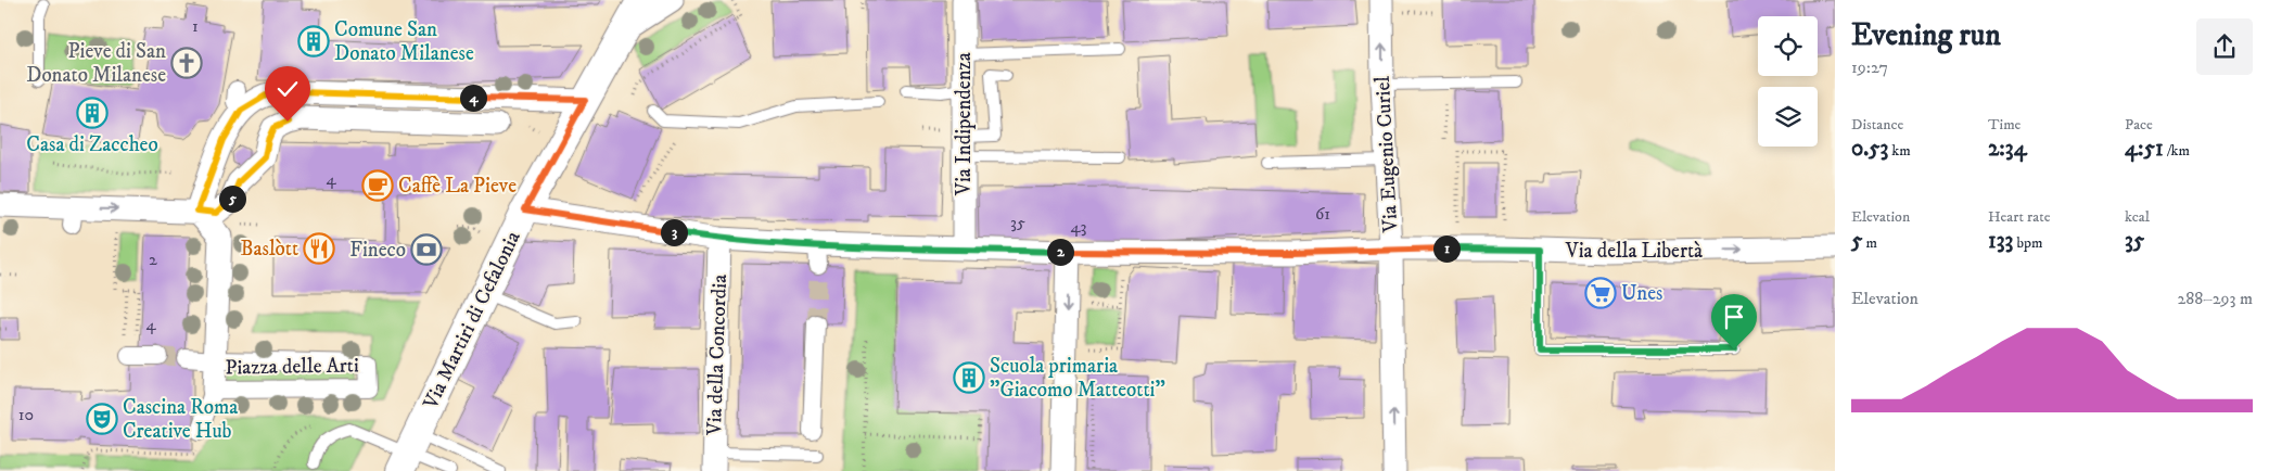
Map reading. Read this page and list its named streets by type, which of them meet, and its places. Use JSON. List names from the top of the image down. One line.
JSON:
{"streets":{"street":["Via Indipendenza","Via Eugenio Curiel","Via della Libertà","Via Martiri di Cefalonia","Via della Concordia","Piazza delle Arti"]},"crossings":[["Via Indipendenza","Via della Libertà"],["Via Eugenio Curiel","Via della Libertà"],["Via della Libertà","Via Martiri di Cefalonia"],["Via della Libertà","Via della Concordia"]],"one_way":["Via Eugenio Curiel"],"places":{"building":["Comune San Donato Milanese","Casa di Zaccheo","Scuola primaria \"Giacomo Matteotti\""],"church":["Pieve di San Donato Milanese"],"cafe":["Caffè La Pieve"],"restaurant":["Baslòtt"],"bank":["Fineco"],"supermarket":["Unes"],"theatre":["Cascina Roma Creative Hub"]},"house_numbers":["1","4","61","35","43","2","4","10"],"page":{"heading":["Evening run","19:27"],"pins":["4","5","3","1","2"],"stats":[["Distance","0.53 km"],["Time","2:34"],["Pace","4:51 /km"],["Elevation","5 m"],["Heart rate","133 bpm"],["kcal","35"]],"chart":["Elevation","288–293 m"]}}
